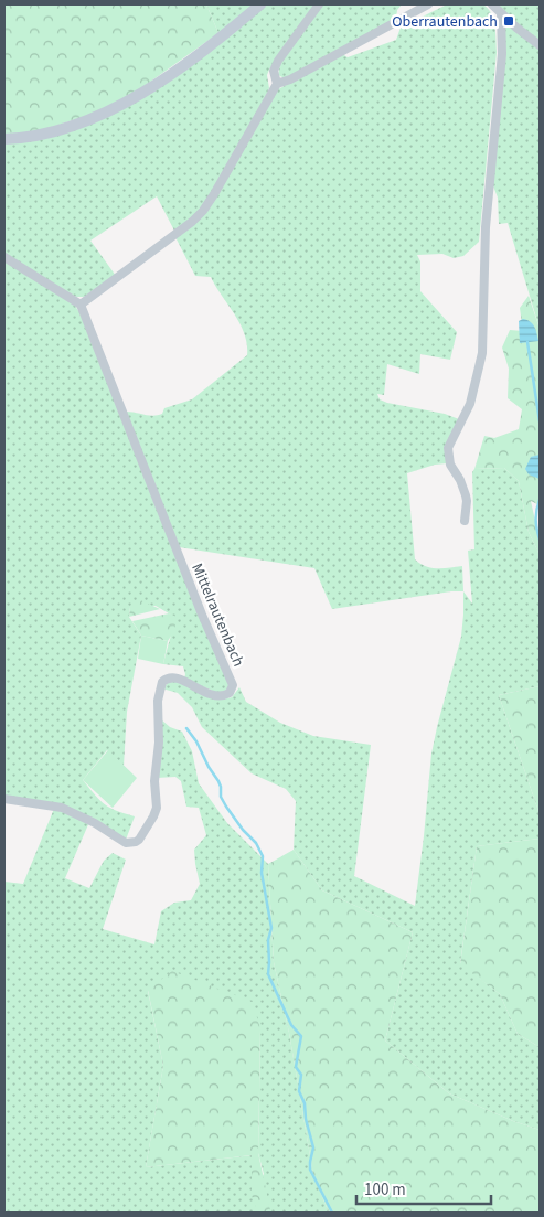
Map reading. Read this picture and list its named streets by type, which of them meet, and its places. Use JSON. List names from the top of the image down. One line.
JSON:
{"streets":{"street":["Mittelrautenbach"]},"places":{"transit":["Oberrautenbach"]},"scale_bar":"100 m"}
